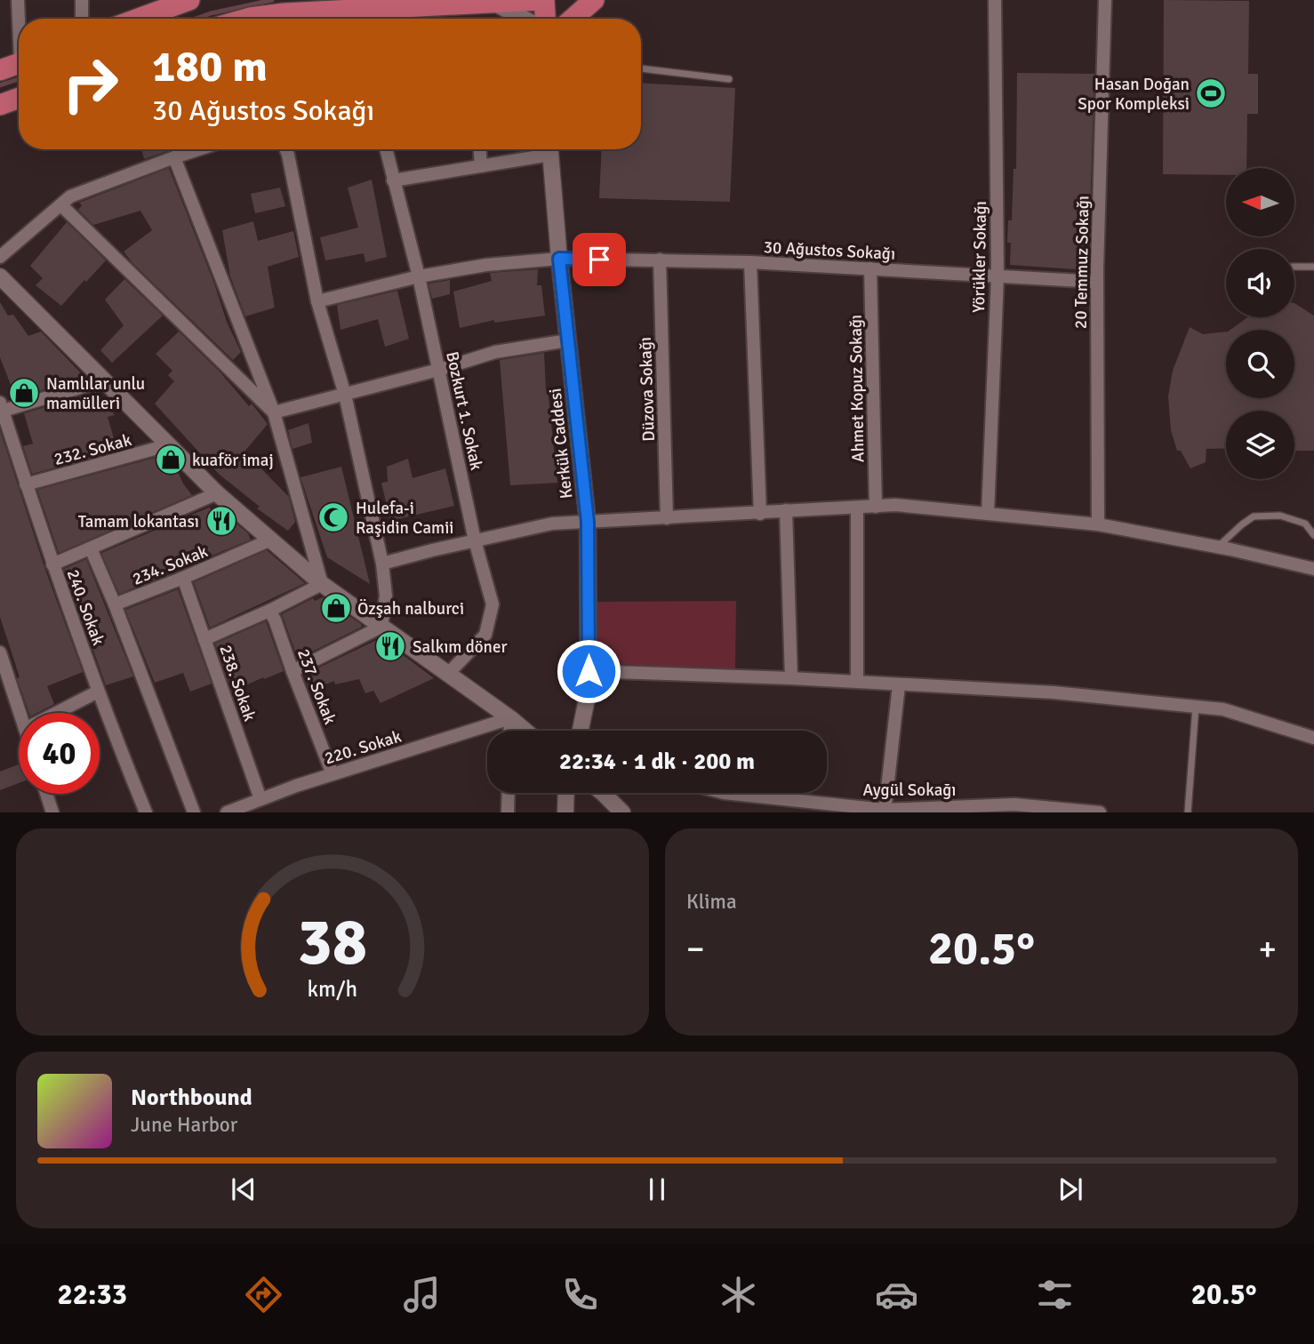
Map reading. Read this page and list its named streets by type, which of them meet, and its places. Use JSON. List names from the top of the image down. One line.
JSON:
{"streets":{"street":["30 Ağustos Sokağı","Yörükler Sokağı","20 Temmuz Sokağı","Ahmet Kopuz Sokağı","Düzova Sokağı","Bozkurt 1. Sokak","Kerkük Caddesi","232. Sokak","234. Sokak","240. Sokak","238. Sokak","237. Sokak","220. Sokak","Aygül Sokağı"]},"crossings":[["30 Ağustos Sokağı","Yörükler Sokağı"],["30 Ağustos Sokağı","20 Temmuz Sokağı"],["30 Ağustos Sokağı","Ahmet Kopuz Sokağı"],["30 Ağustos Sokağı","Düzova Sokağı"],["30 Ağustos Sokağı","Bozkurt 1. Sokak"],["30 Ağustos Sokağı","Kerkük Caddesi"],["232. Sokak","240. Sokak"],["234. Sokak","238. Sokak"],["238. Sokak","220. Sokak"],["237. Sokak","220. Sokak"]],"places":{"sports":["Hasan Doğan Spor Kompleksi"],"shop":["Namlılar unlu mamülleri","kuaför imaj","Özşah nalburci"],"mosque":["Hulefa-i Raşidin Camii"],"restaurant":["Tamam lokantası","Salkım döner"]},"north":"left","page":{"turn":["180 m","30 Ağustos Sokağı"],"limit":"40","trip":"22:34 · 1 dk · 200 m","tile":"Klima","heat":["−","20.5°","+"],"song":["Northbound","June Harbor"],"tabs":["22:33","20.5°"],"gauge":["38","km/h"]}}
